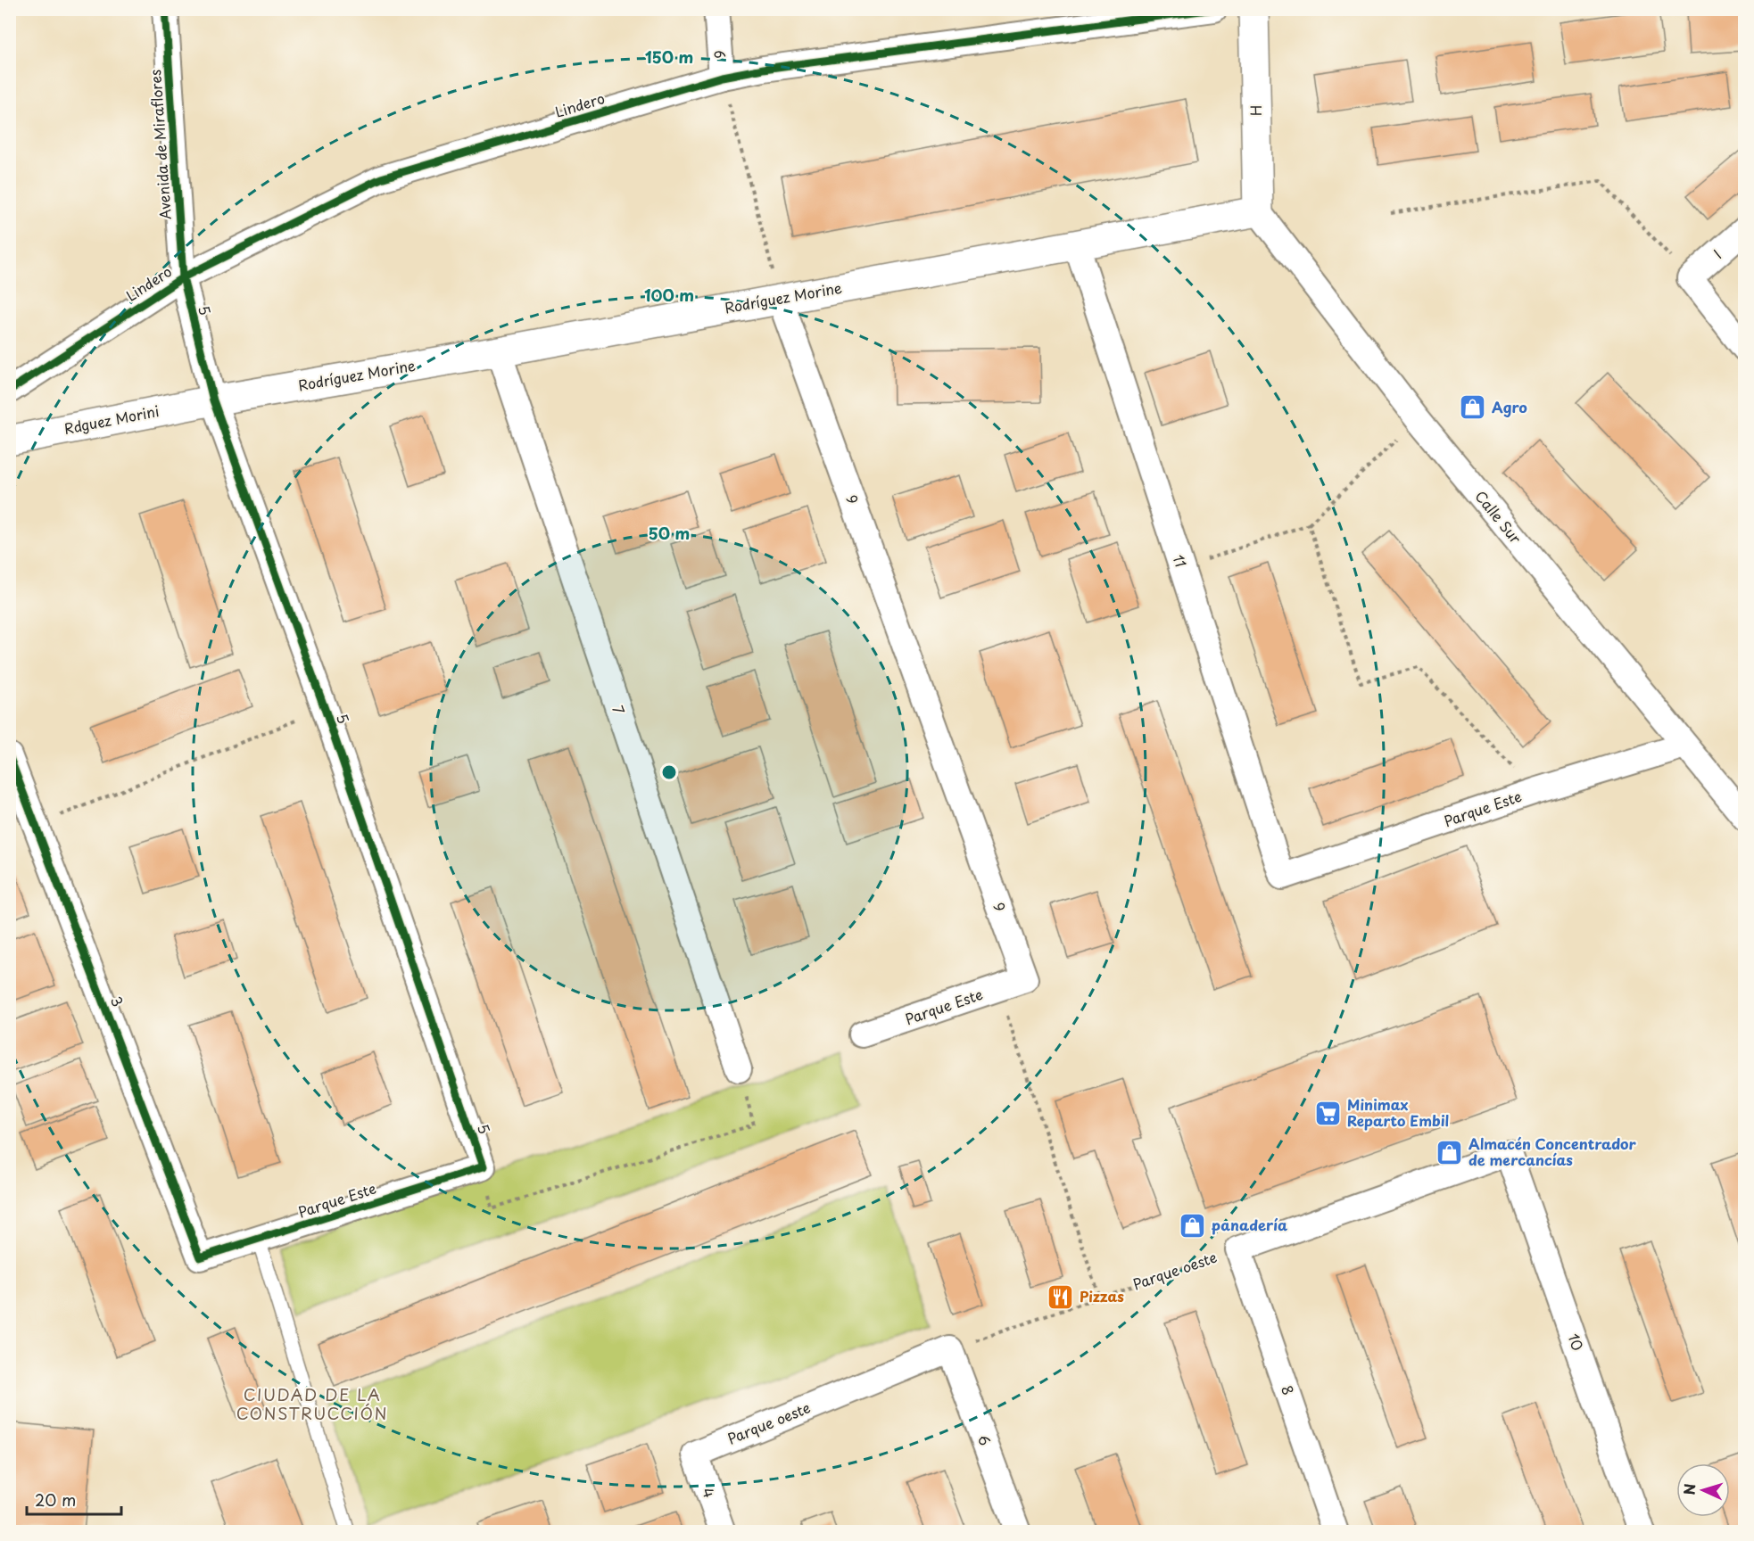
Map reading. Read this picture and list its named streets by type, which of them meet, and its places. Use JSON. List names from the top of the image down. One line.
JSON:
{"streets":{"street":["9","Lindero","H","Avenida de Miraflores","I","Rodríguez Morine","5","Rdguez Morini","Calle Sur","11","7","Parque Este","3","Parque oeste","10","8","6","4"]},"crossings":[["9","Lindero"],["9","Rodríguez Morine"],["9","Parque Este"],["Lindero","Avenida de Miraflores"],["Lindero","5"],["H","Rodríguez Morine"],["H","Calle Sur"],["Avenida de Miraflores","5"],["Rodríguez Morine","5"],["Rodríguez Morine","Rdguez Morini"],["Rodríguez Morine","Calle Sur"],["Rodríguez Morine","11"],["Rodríguez Morine","7"],["5","Rdguez Morini"],["5","Parque Este"],["Calle Sur","Parque Este"],["11","Parque Este"],["Parque Este","3"],["Parque oeste","10"],["Parque oeste","8"],["Parque oeste","6"],["Parque oeste","4"],["10","8"]],"districts":["CIUDAD DE LA CONSTRUCCIÓN"],"places":{"shop":["Agro","Almacén Concentrador de mercancías","panadería"],"supermarket":["Minimax Reparto Embil"],"restaurant":["Pizzas"]},"scale_bar":"20 m","north":"left","rings":["150 m","100 m","50 m"]}
